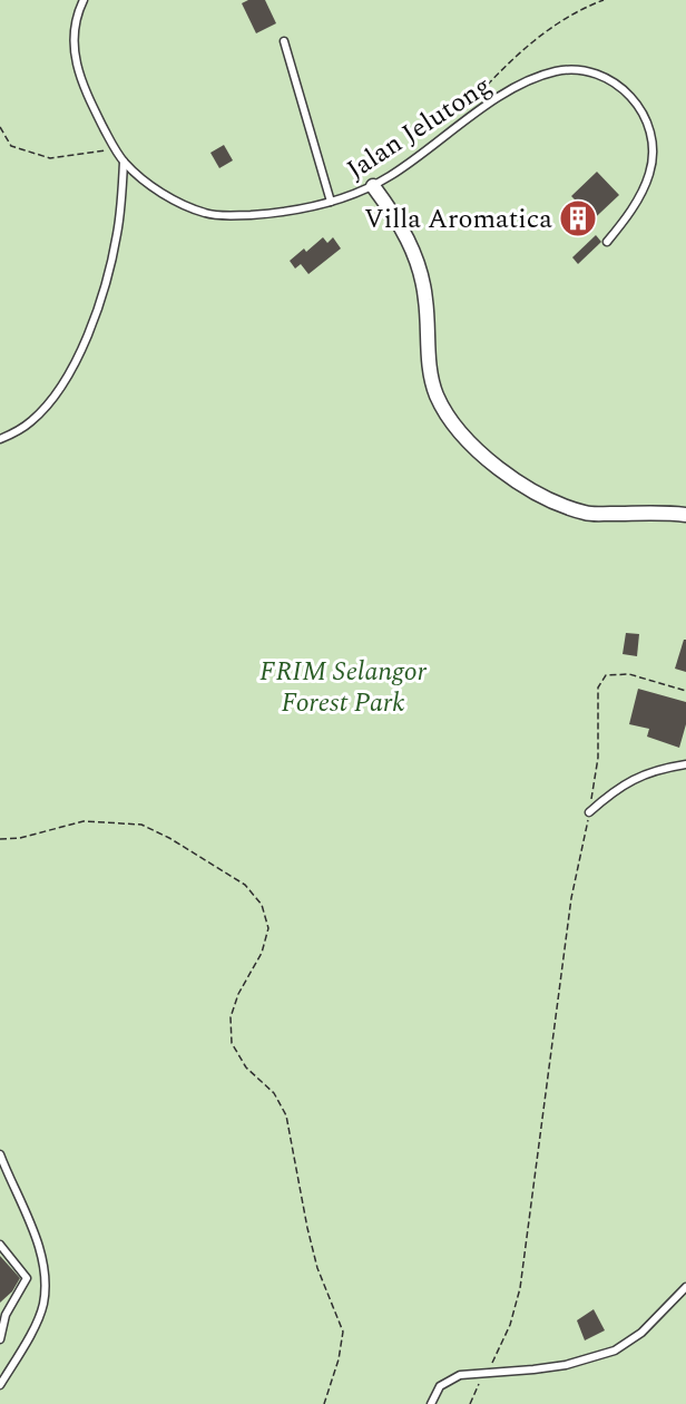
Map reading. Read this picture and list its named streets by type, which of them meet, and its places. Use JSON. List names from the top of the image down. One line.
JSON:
{"streets":{"lane":["Jalan Jelutong"]},"parks":["FRIM Selangor Forest Park"],"places":{"building":["Villa Aromatica"]}}
